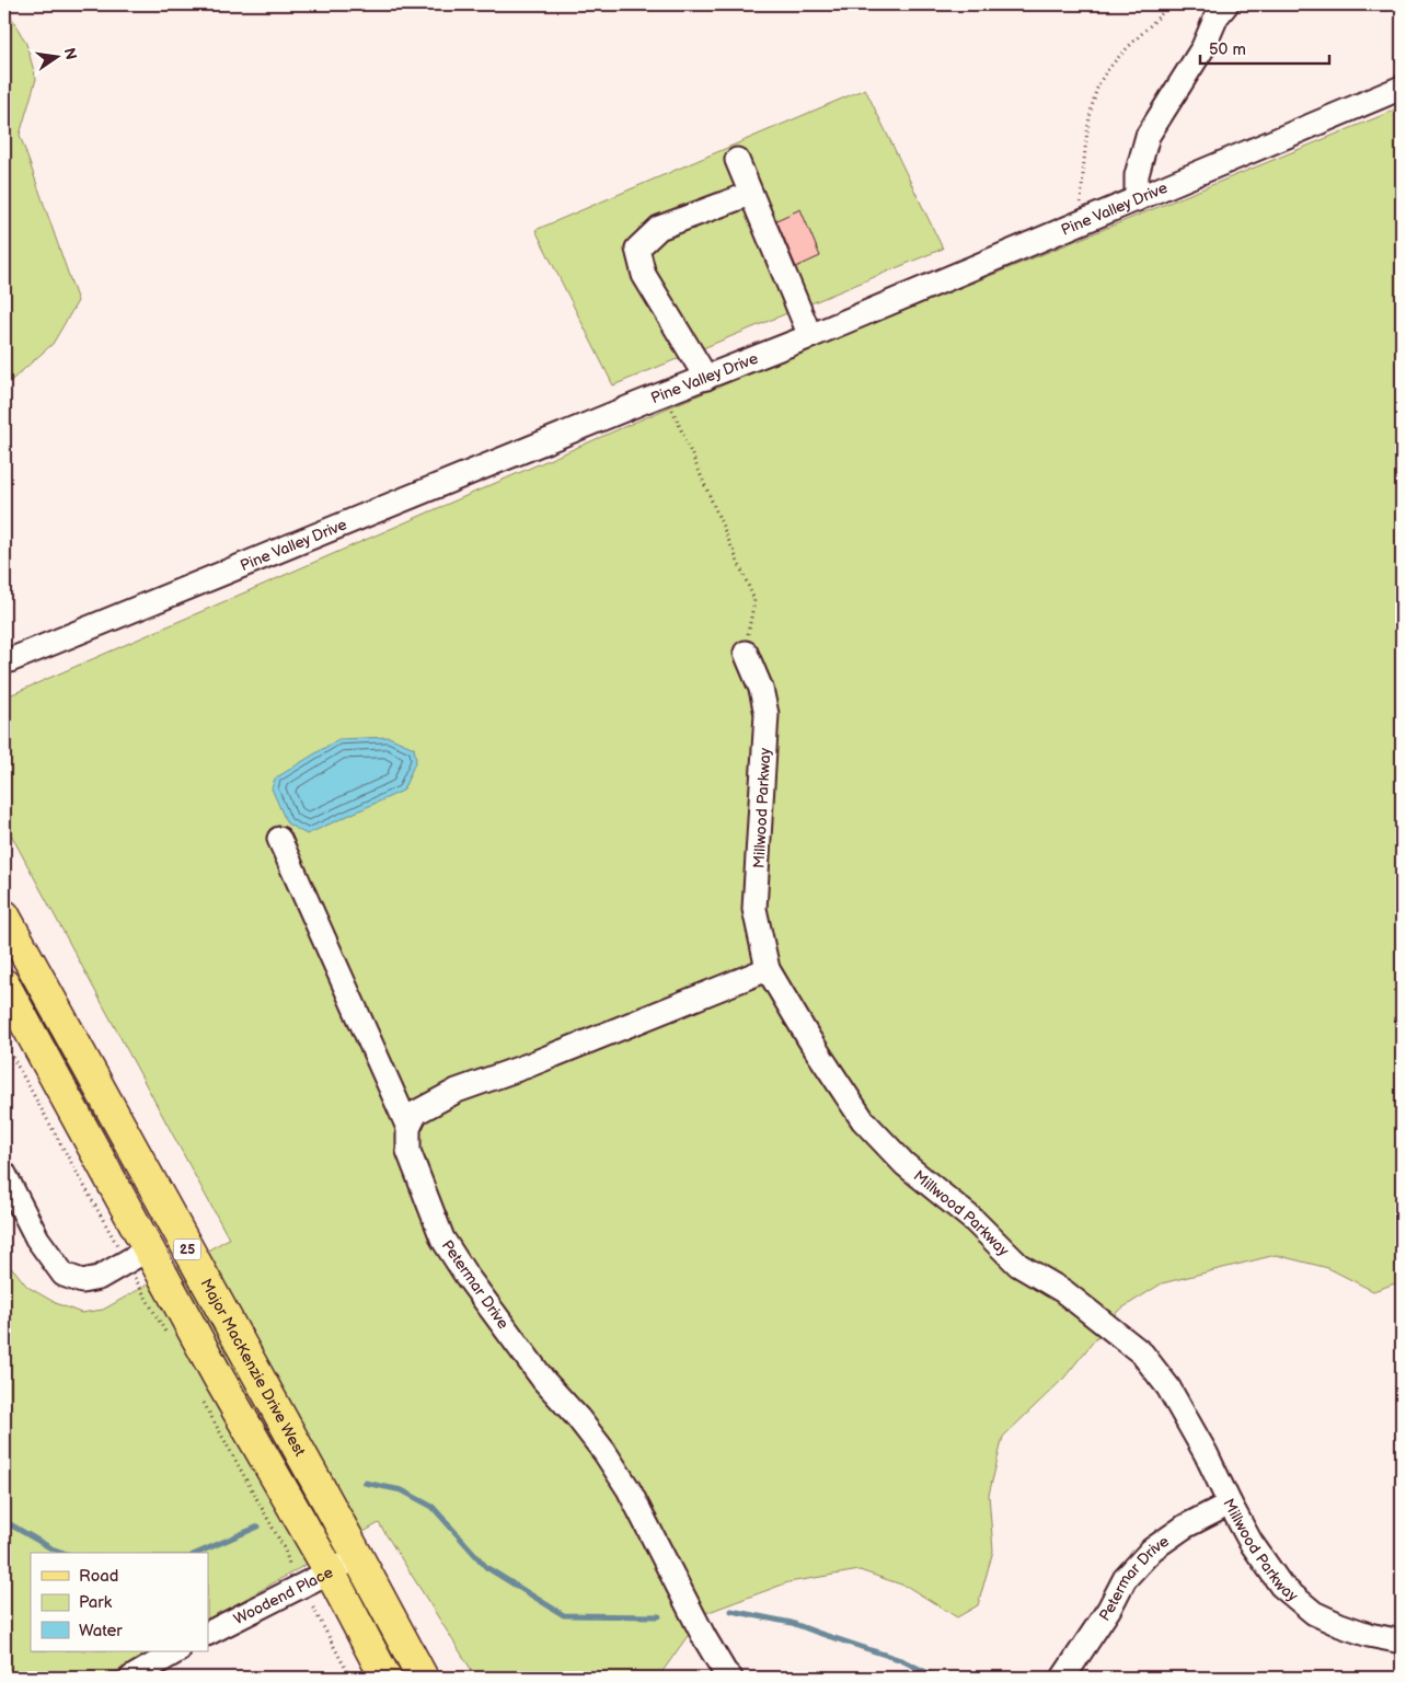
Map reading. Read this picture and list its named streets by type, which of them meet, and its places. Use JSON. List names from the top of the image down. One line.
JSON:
{"streets":{"main road":["25","Major MacKenzie Drive West"],"street":["Pine Valley Drive","Millwood Parkway","Petermar Drive","Woodend Place"]},"crossings":[["Millwood Parkway","Petermar Drive"],["25","Woodend Place"],["Major MacKenzie Drive West","Woodend Place"]],"legend":["Road","Park","Water"],"scale_bar":"50 m","north":"right"}
